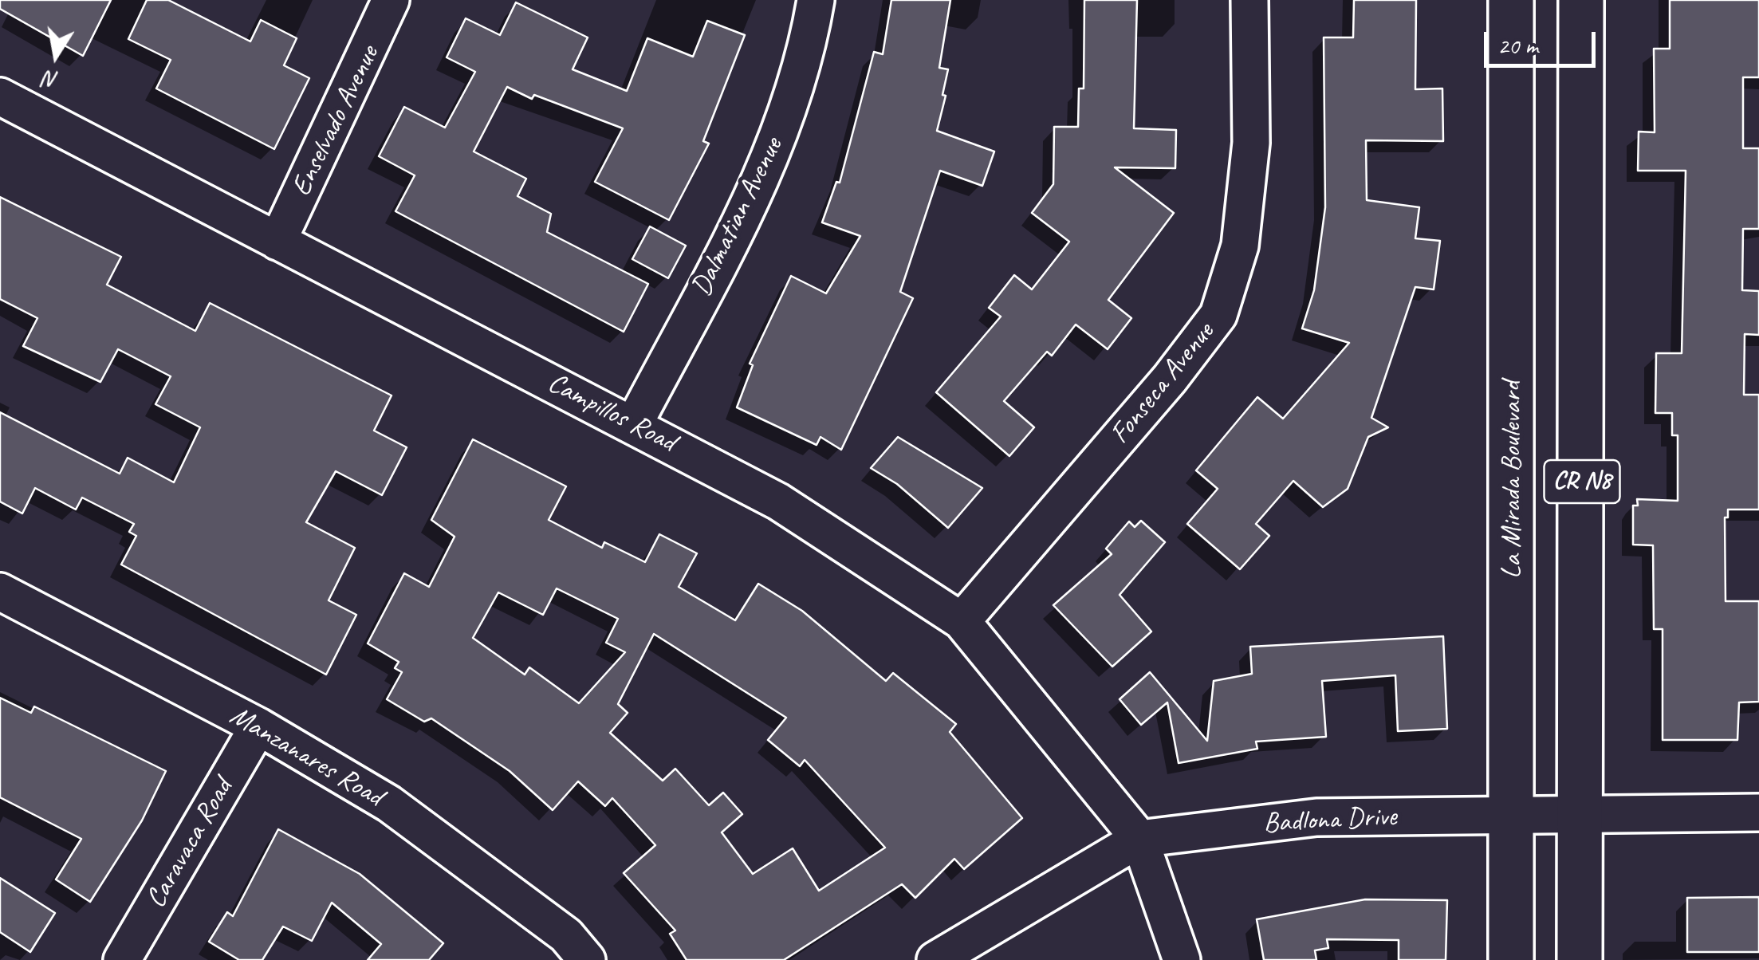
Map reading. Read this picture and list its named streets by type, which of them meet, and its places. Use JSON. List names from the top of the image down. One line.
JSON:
{"streets":{"main road":["La Mirada Boulevard","CR N8"],"street":["Enselvado Avenue","Dalmatian Avenue","Fonseca Avenue","Campillos Road","Manzanares Road","Badlona Drive","Caravaca Road"]},"crossings":[["Enselvado Avenue","Campillos Road"],["Dalmatian Avenue","Campillos Road"],["Fonseca Avenue","Campillos Road"],["Campillos Road","Badlona Drive"],["La Mirada Boulevard","Badlona Drive"],["CR N8","Badlona Drive"],["Manzanares Road","Caravaca Road"]],"scale_bar":"20 m","north":"bottom"}
